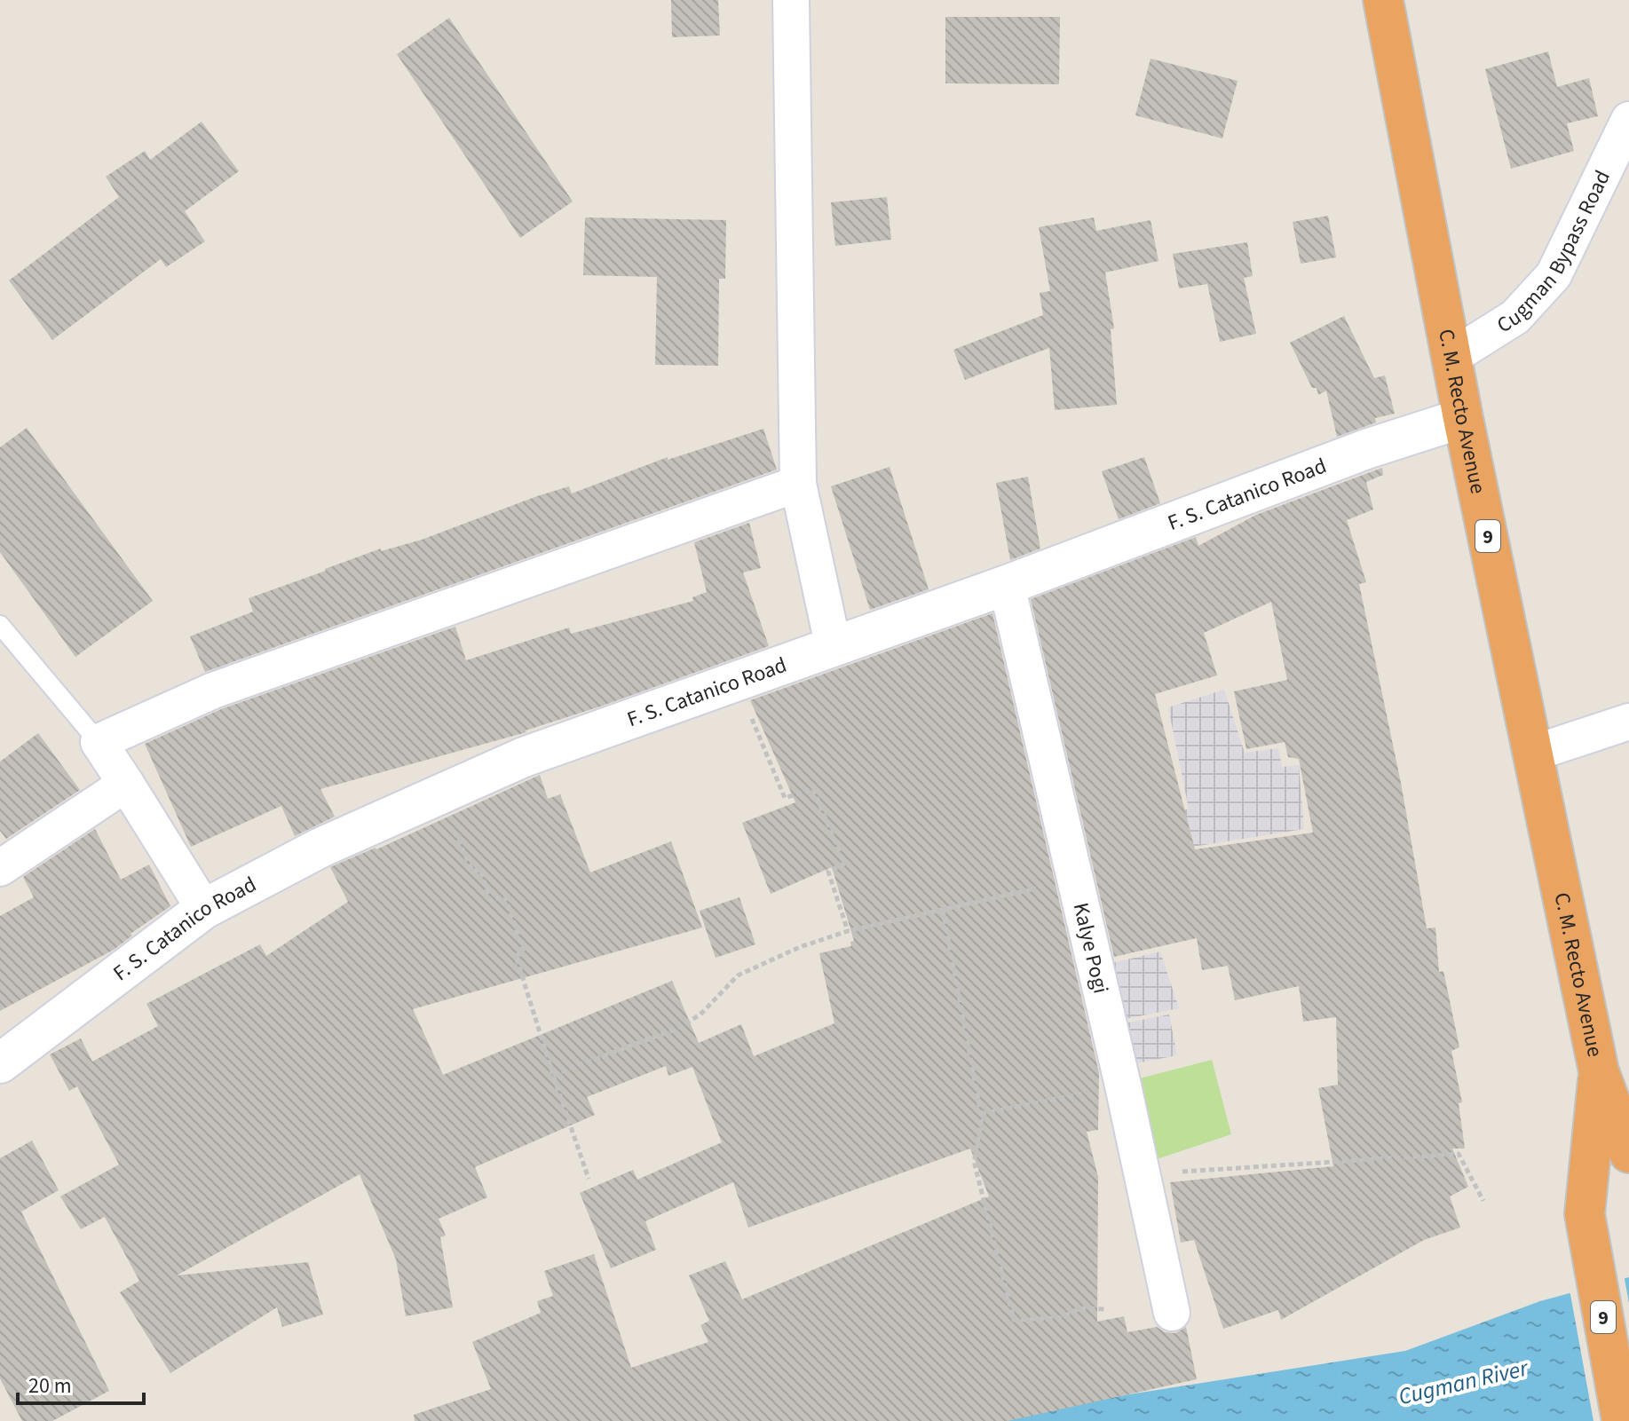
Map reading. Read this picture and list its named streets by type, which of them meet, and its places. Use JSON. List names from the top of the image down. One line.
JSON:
{"streets":{"highway":["C. M. Recto Avenue","9"],"street":["Cugman Bypass Road","F. S. Catanico Road","Kalye Pogi"]},"crossings":[["Cugman Bypass Road","C. M. Recto Avenue"],["C. M. Recto Avenue","F. S. Catanico Road"],["F. S. Catanico Road","Kalye Pogi"]],"water":["Cugman River"],"scale_bar":"20 m"}
